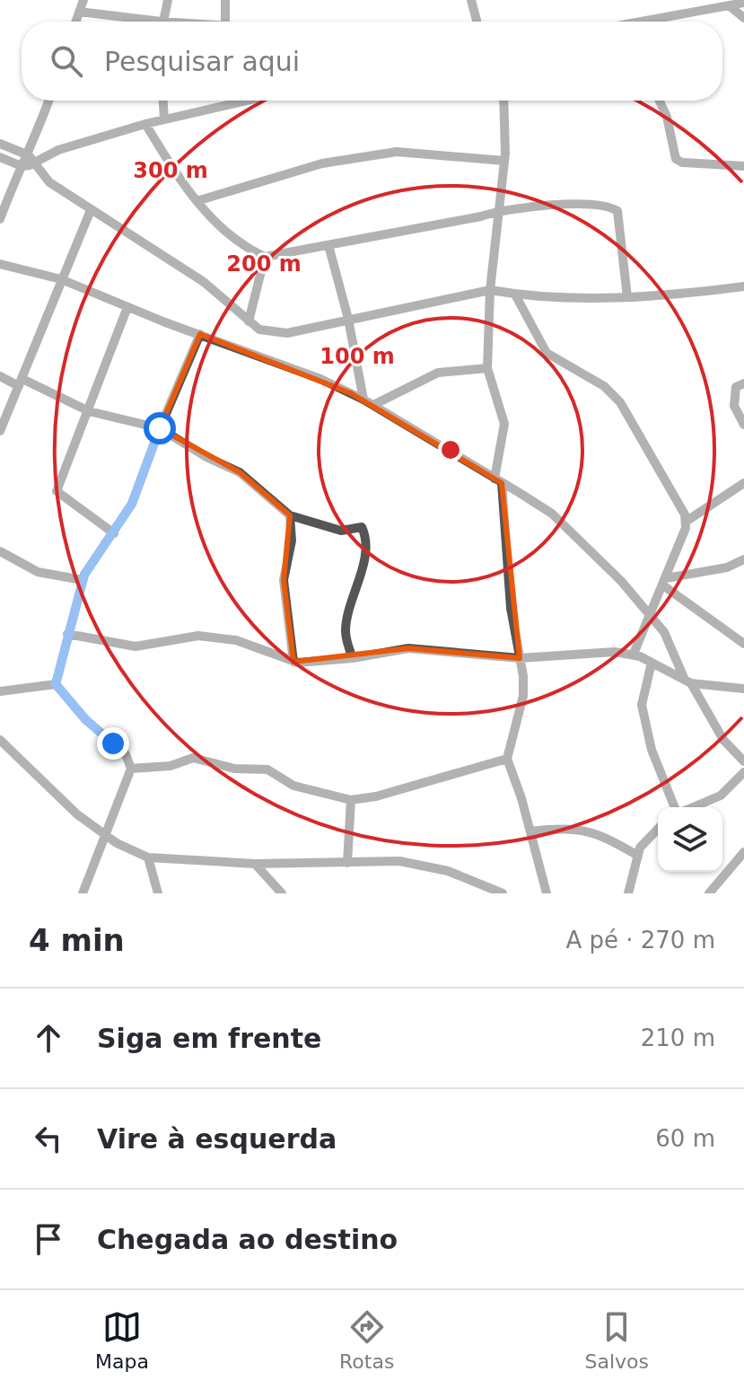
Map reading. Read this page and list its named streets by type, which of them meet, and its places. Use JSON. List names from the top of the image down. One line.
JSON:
{"page":{"search":"Pesquisar aqui","heading":["4 min","A pé · 270 m"],"list":[["Siga em frente","210 m"],["Vire à esquerda","60 m"],"Chegada ao destino"],"nav":["Mapa","Rotas","Salvos"]},"rings":["300 m","200 m","100 m"]}
